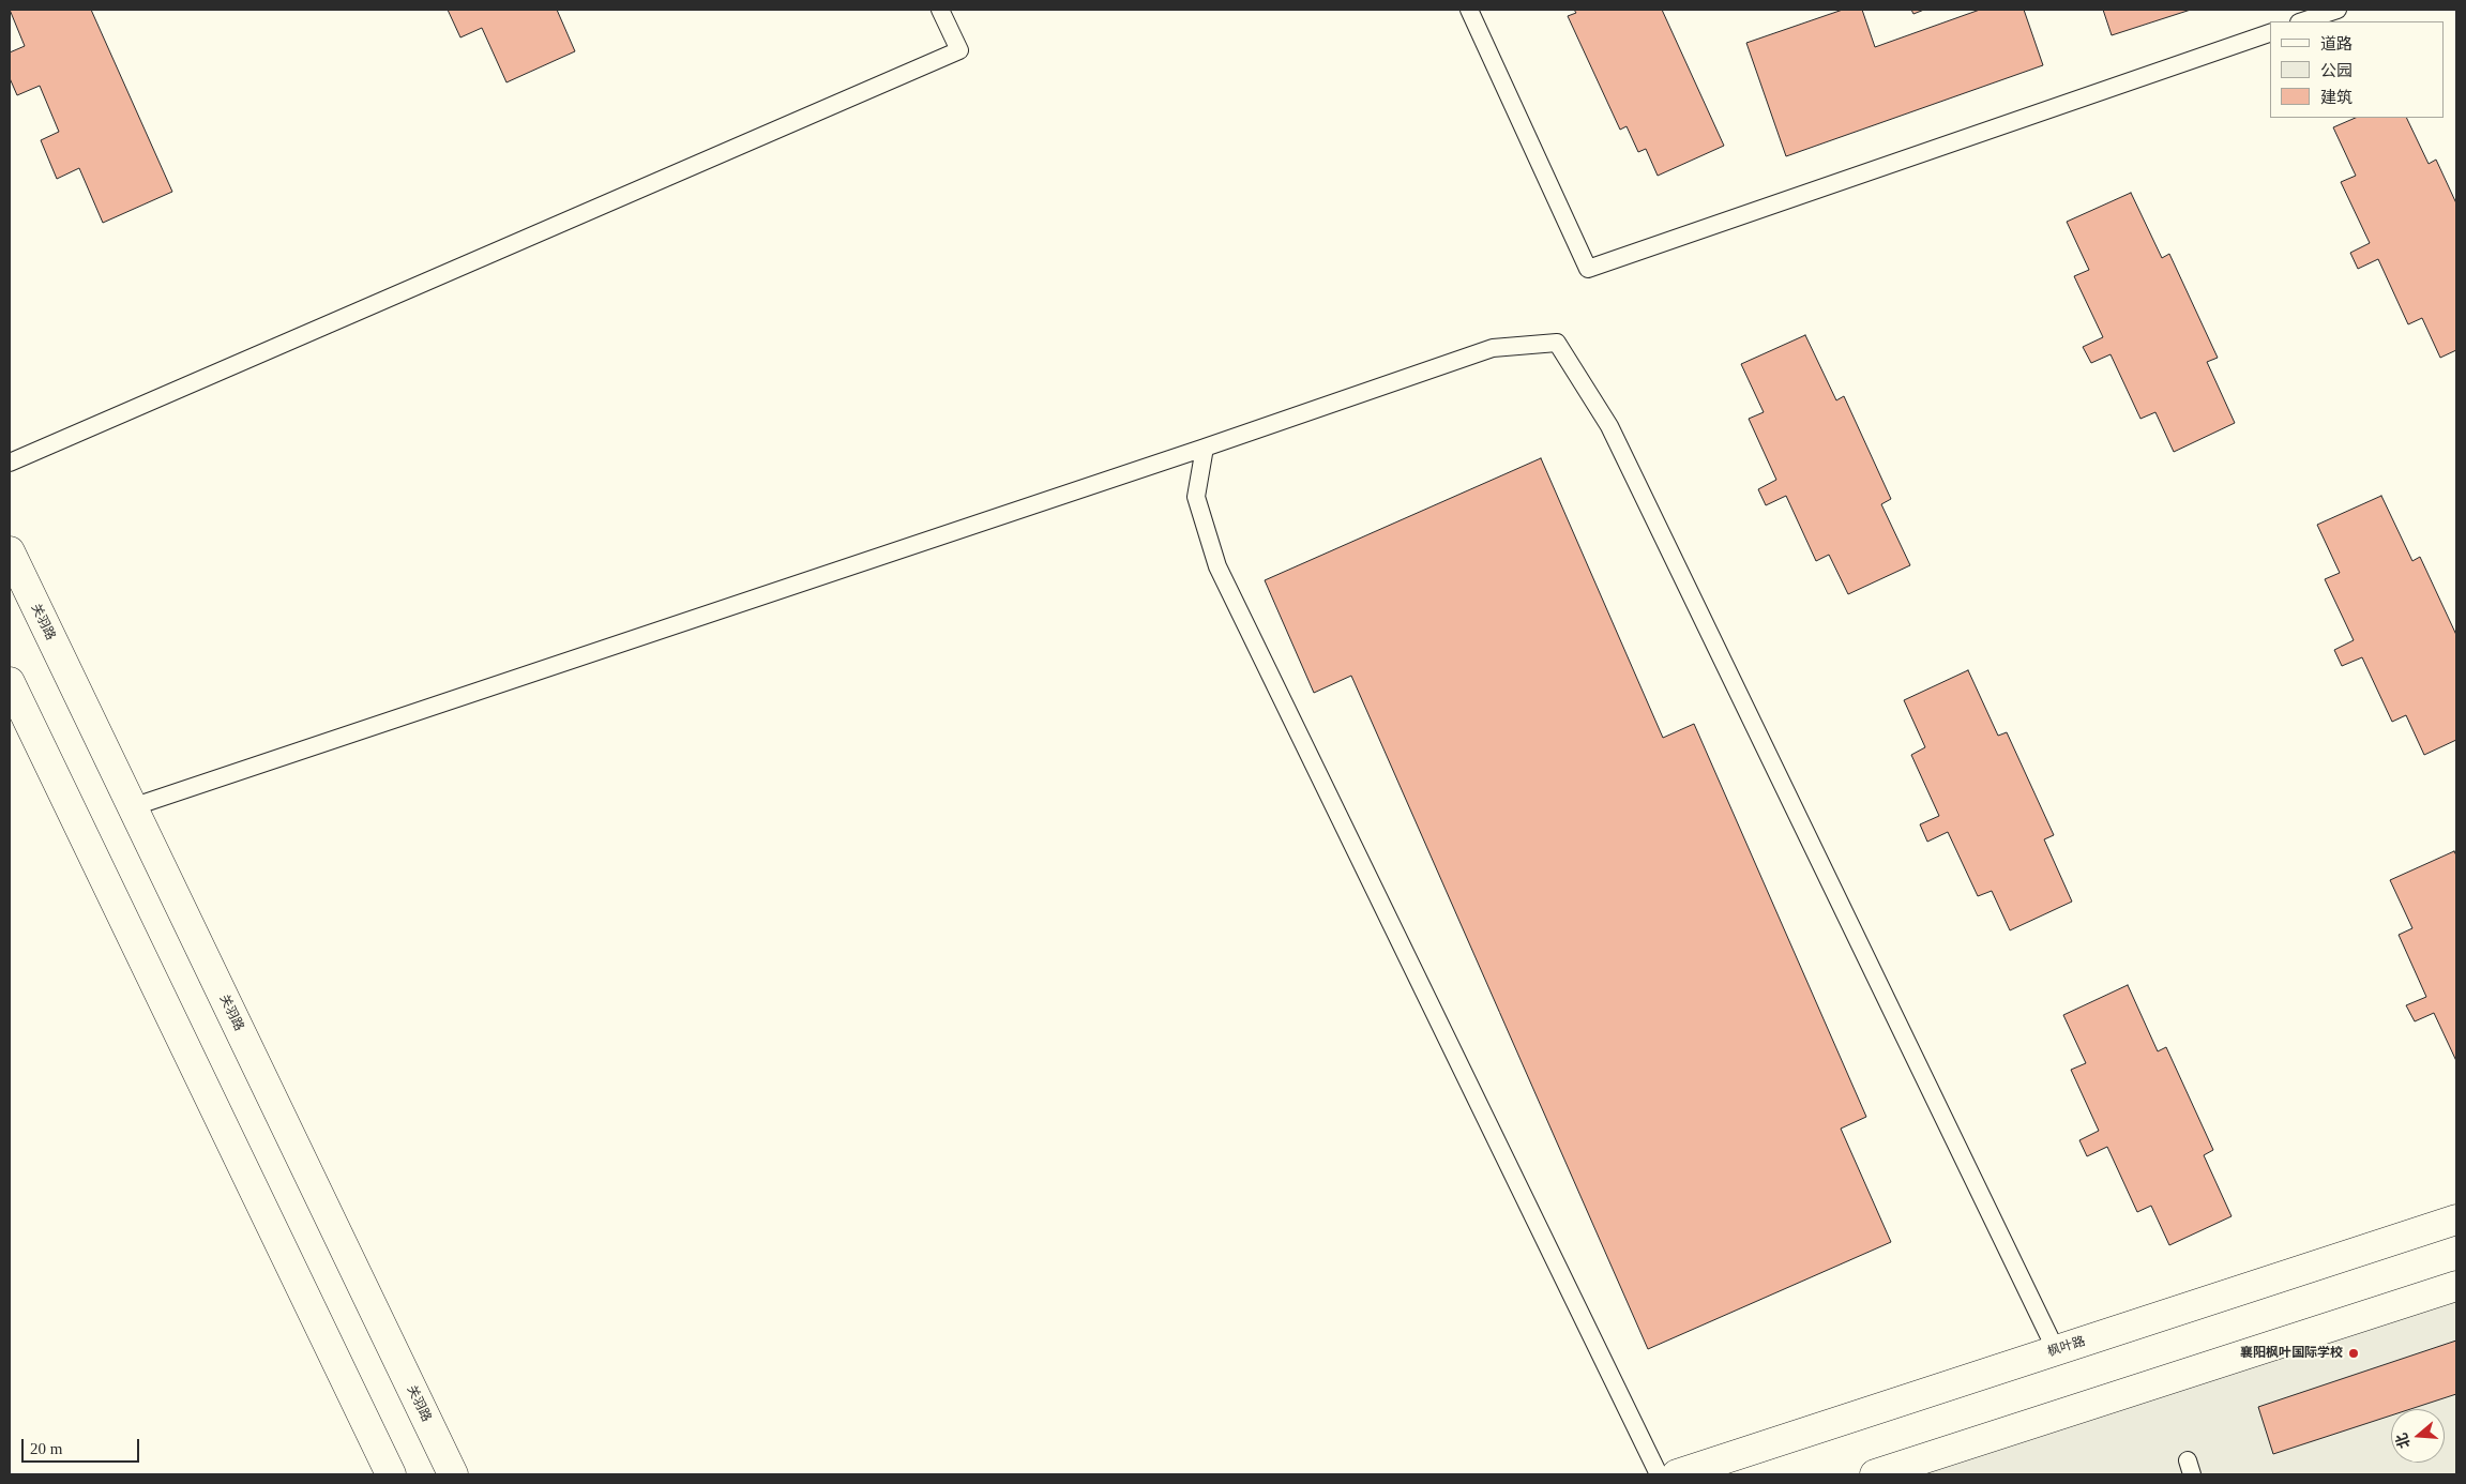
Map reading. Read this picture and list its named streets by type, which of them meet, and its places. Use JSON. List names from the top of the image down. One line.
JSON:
{"streets":{"street":["关羽路","枫叶路"]},"places":["襄阳枫叶国际学校"],"legend":["道路","公园","建筑"],"scale_bar":"20 m","north":"left"}
